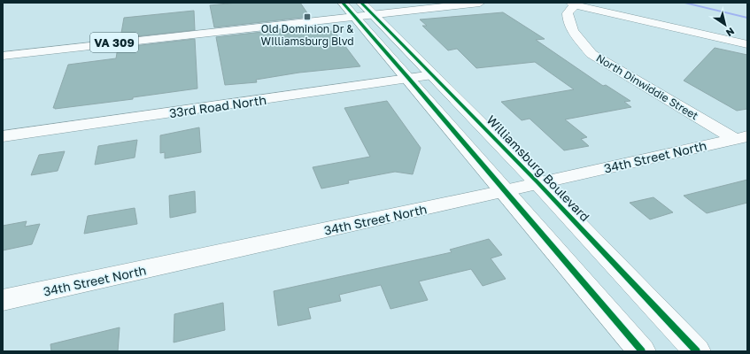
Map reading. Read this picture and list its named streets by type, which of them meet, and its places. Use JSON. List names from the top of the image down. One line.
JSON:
{"streets":{"main road":["VA 309","North Dinwiddie Street","33rd Road North","34th Street North","Williamsburg Boulevard"]},"crossings":[["VA 309","Williamsburg Boulevard"],["North Dinwiddie Street","34th Street North"],["33rd Road North","Williamsburg Boulevard"],["34th Street North","Williamsburg Boulevard"]],"places":{"transit":["Old Dominion Dr & WIlliamsburg Blvd"]},"north":"bottom right"}
